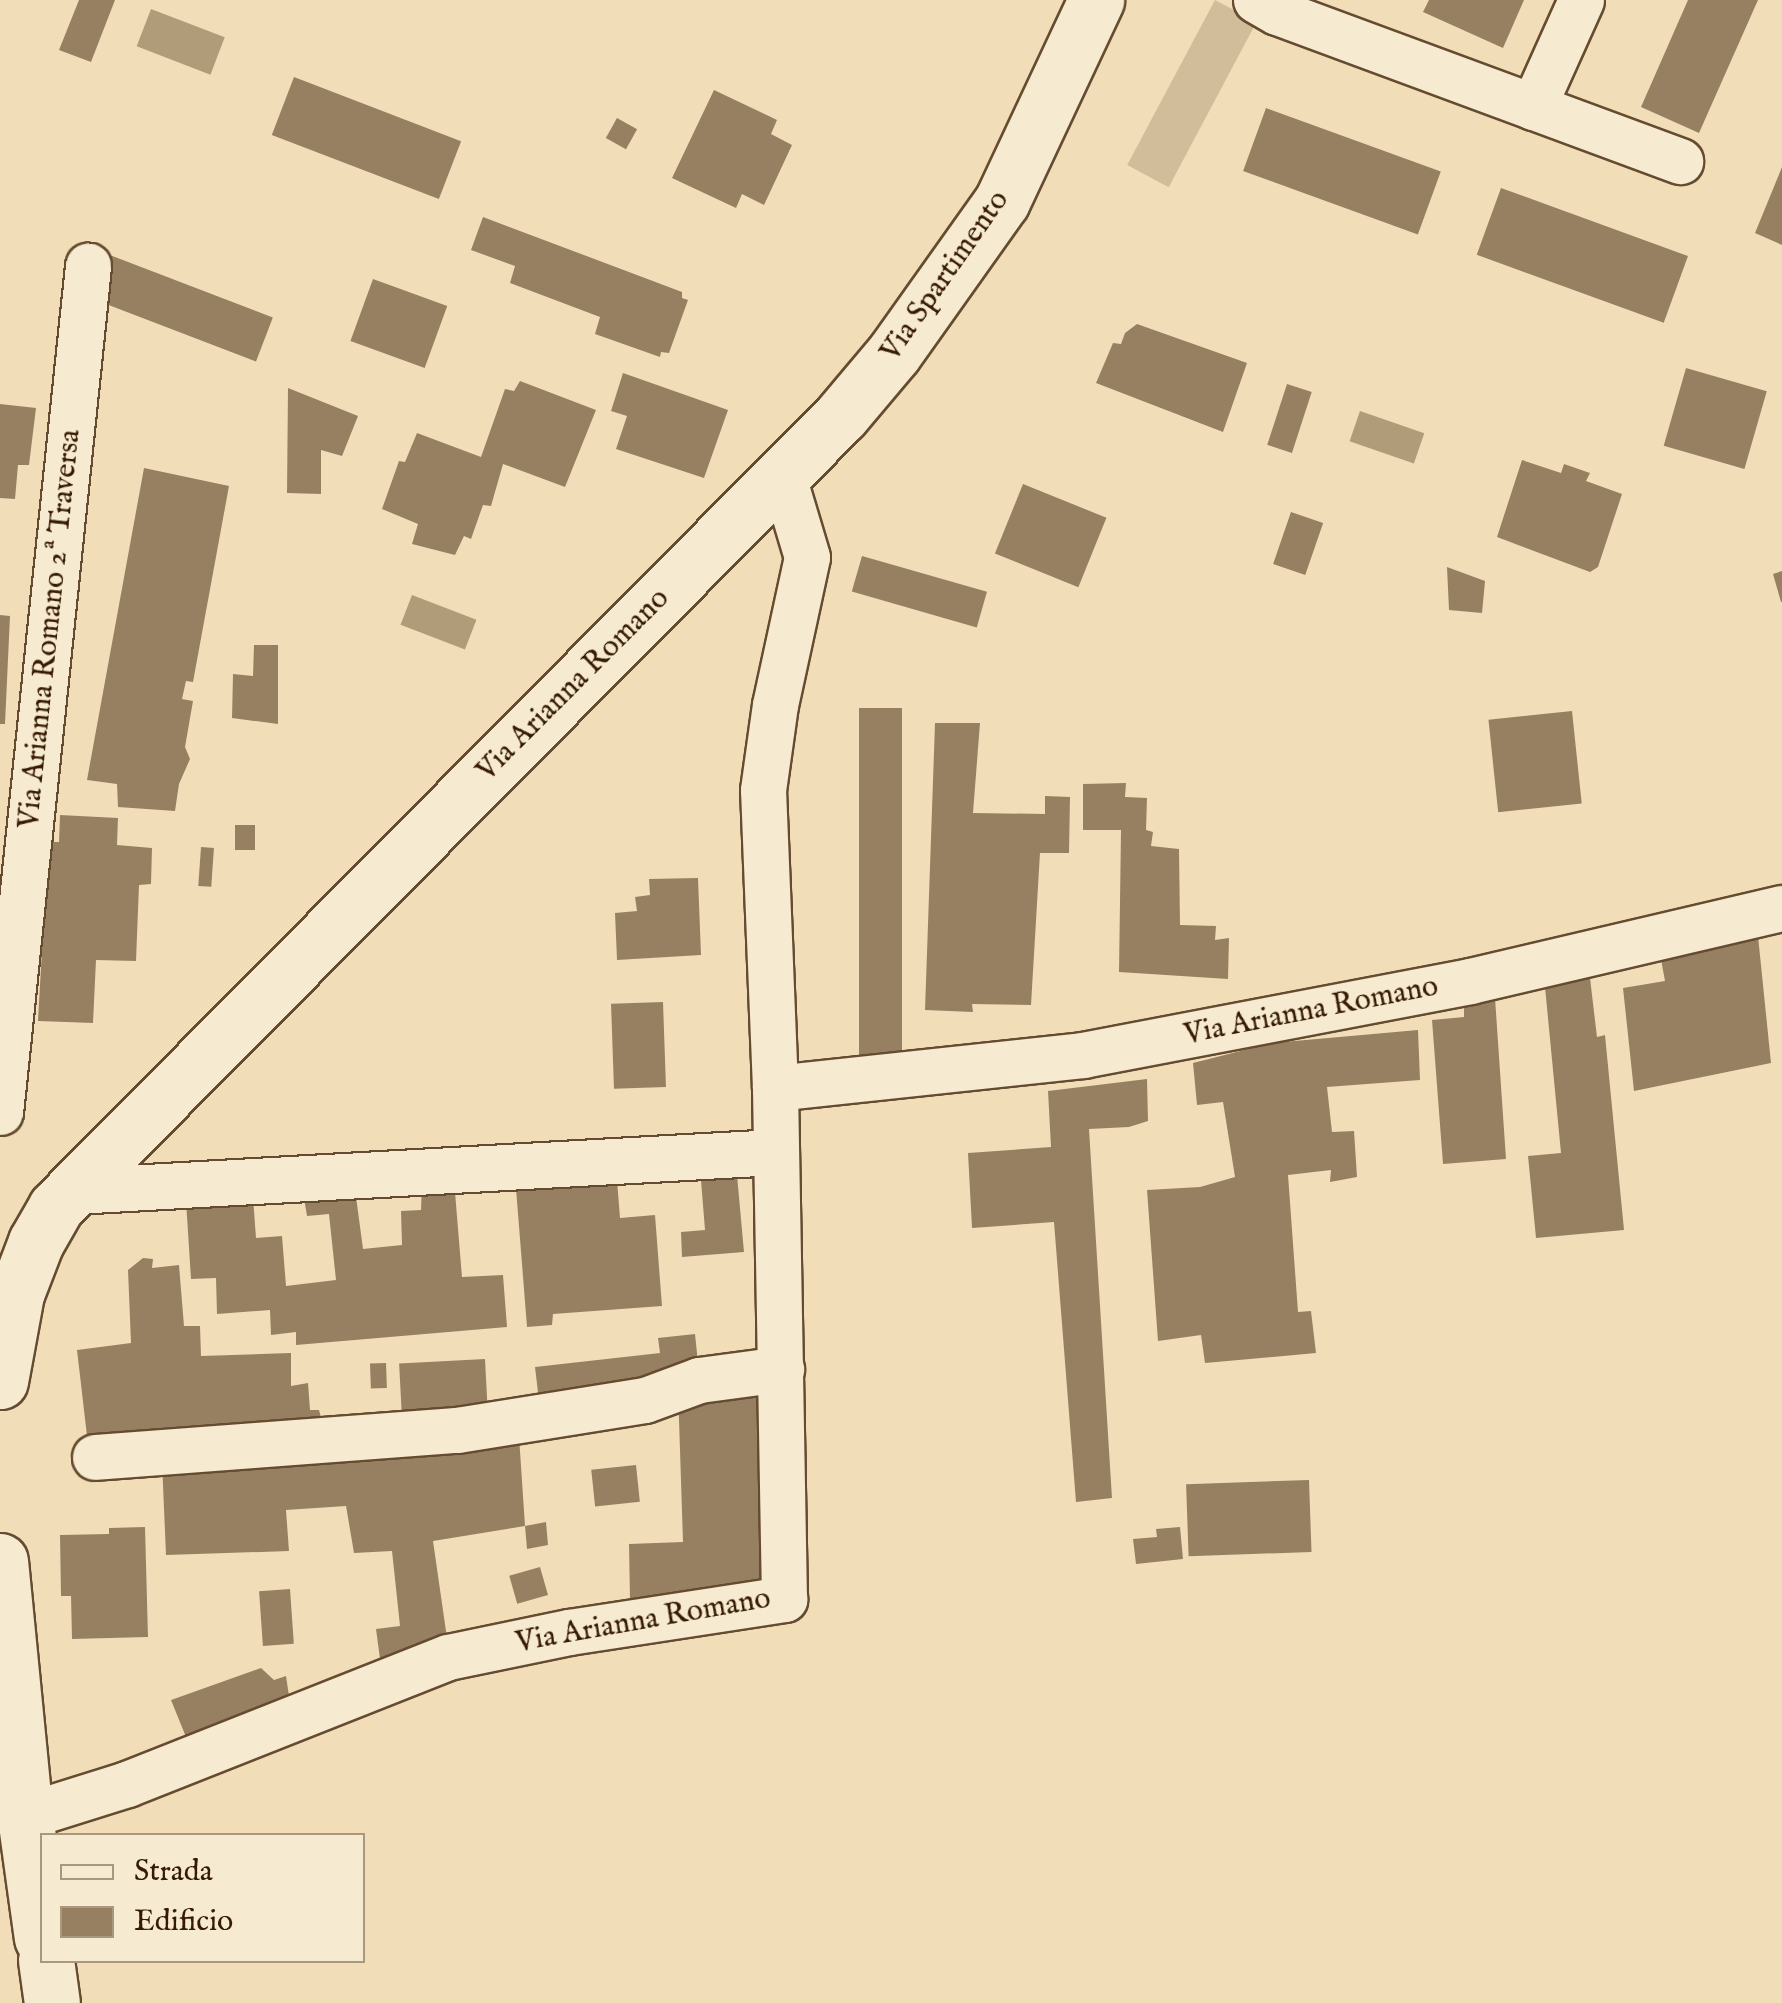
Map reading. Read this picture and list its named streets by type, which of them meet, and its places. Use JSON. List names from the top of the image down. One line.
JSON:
{"streets":{"street":["Via Spartimento","Via Arianna Romano 2ª Traversa","Via Arianna Romano"]},"crossings":[["Via Spartimento","Via Arianna Romano"]],"legend":["Strada","Edificio"]}
